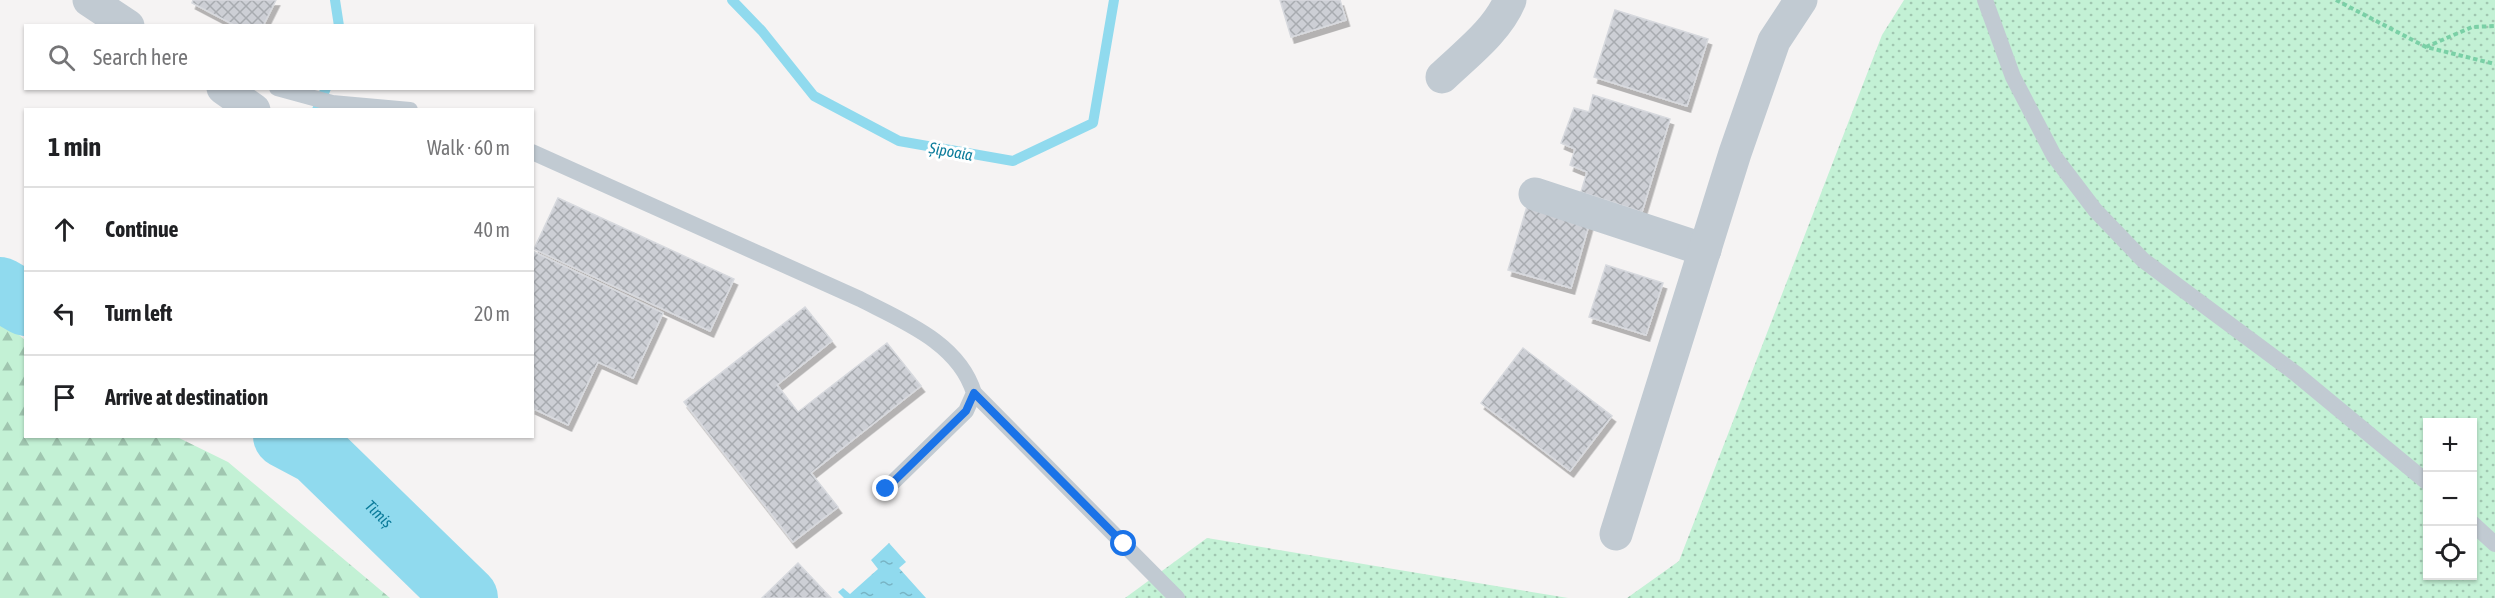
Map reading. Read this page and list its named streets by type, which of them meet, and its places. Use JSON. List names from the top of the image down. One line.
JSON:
{"water":["Șipoaia","Timiș"],"page":{"search":"Search here","heading":["1 min","Walk · 60 m"],"list":[["Continue","40 m"],["Turn left","20 m"],"Arrive at destination"],"map_buttons":["+","−"]}}
